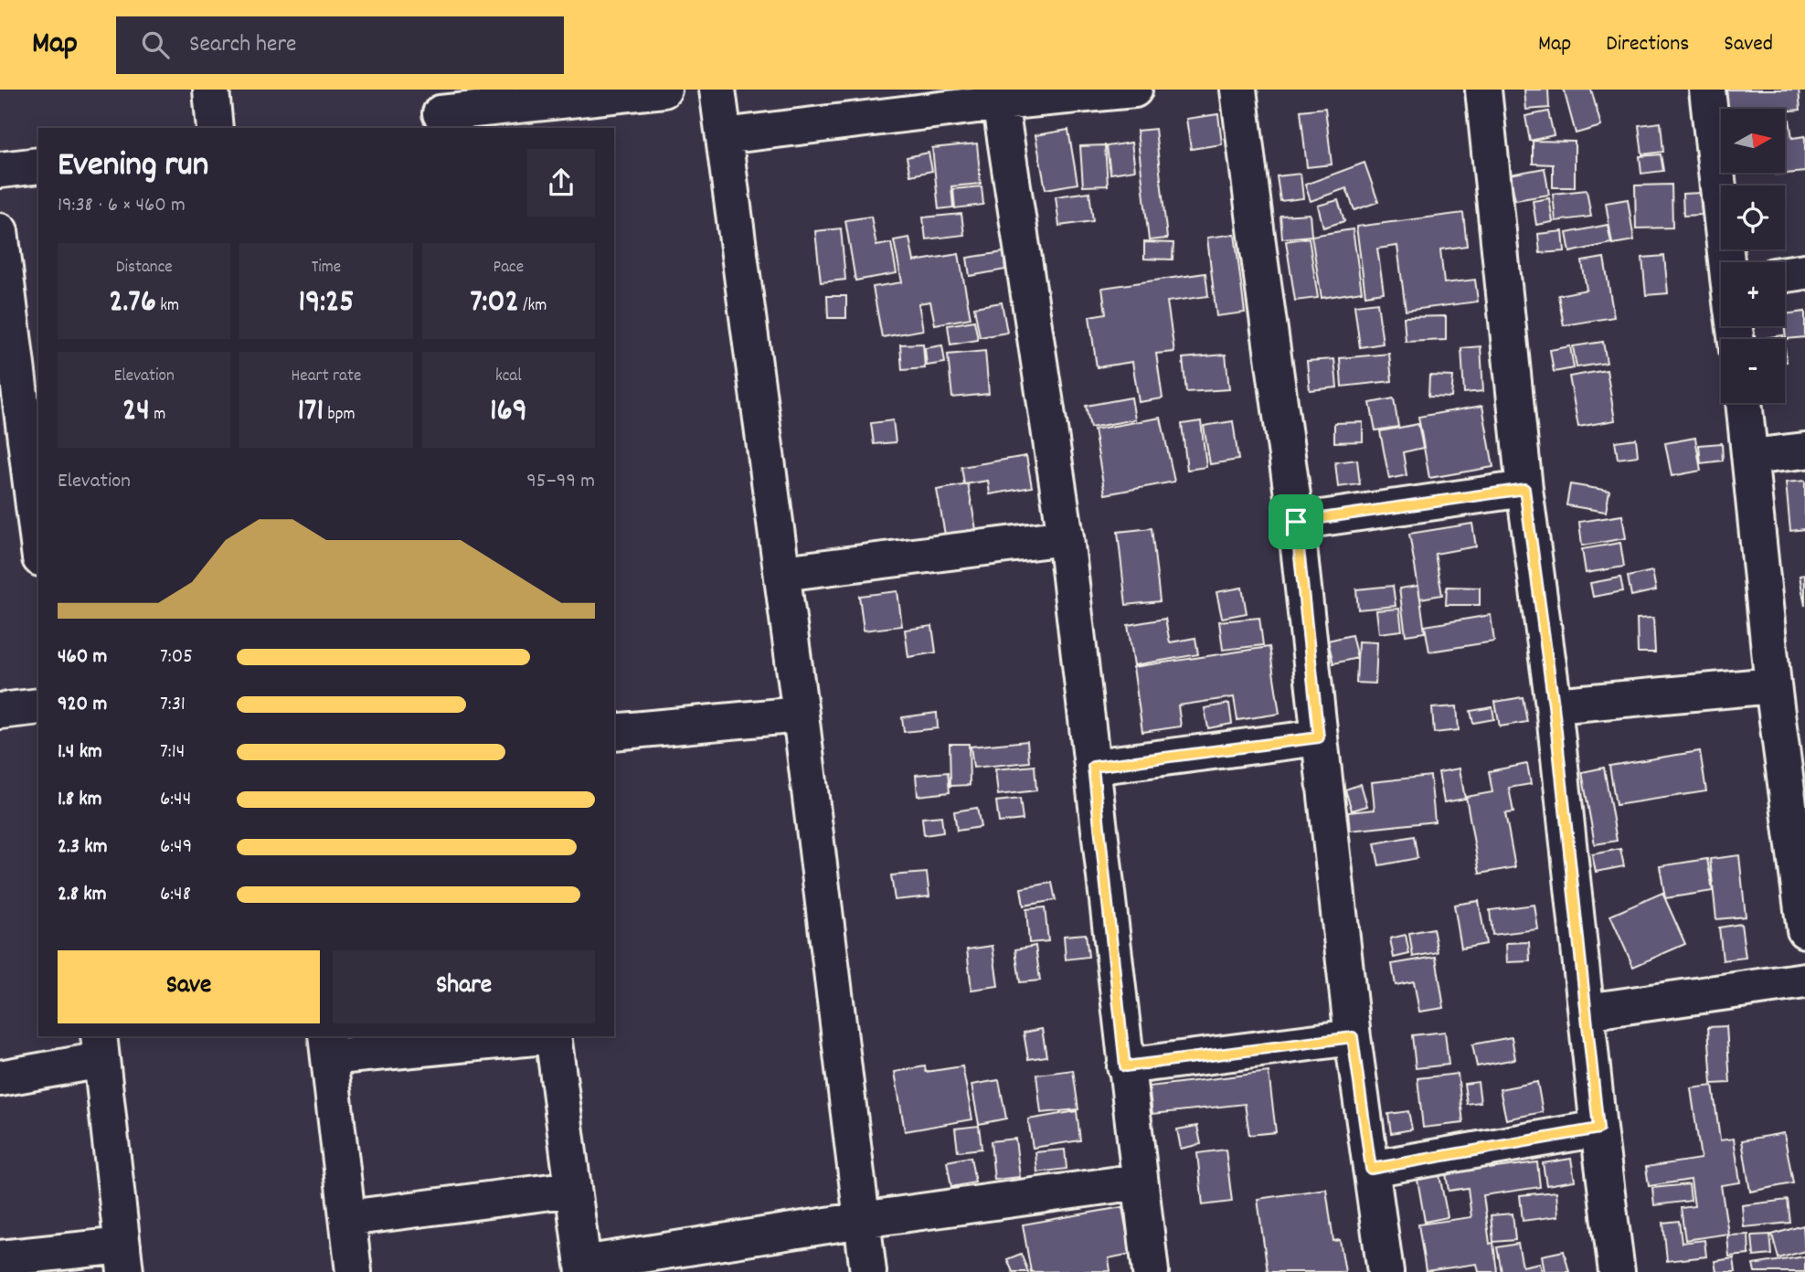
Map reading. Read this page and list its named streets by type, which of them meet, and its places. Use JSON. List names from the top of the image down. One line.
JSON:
{"north":"right","page":{"header":"Map","search":"Search here","nav":["Map","Directions","Saved"],"map_buttons":["+","−"],"heading":["Evening run","19:38 · 6 × 460 m"],"stats":[["Distance","2.76 km"],["Time","19:25"],["Pace","7:02 /km"],["Elevation","24 m"],["Heart rate","171 bpm"],["kcal","169"]],"chart":["Elevation","95–99 m"],"list":[{"name":"460 m","note":"7:05"},{"name":"920 m","note":"7:31"},{"name":"1.4 km","note":"7:14"},{"name":"1.8 km","note":"6:44"},{"name":"2.3 km","note":"6:49"},{"name":"2.8 km","note":"6:48"}],"buttons":["Save","Share"]}}
